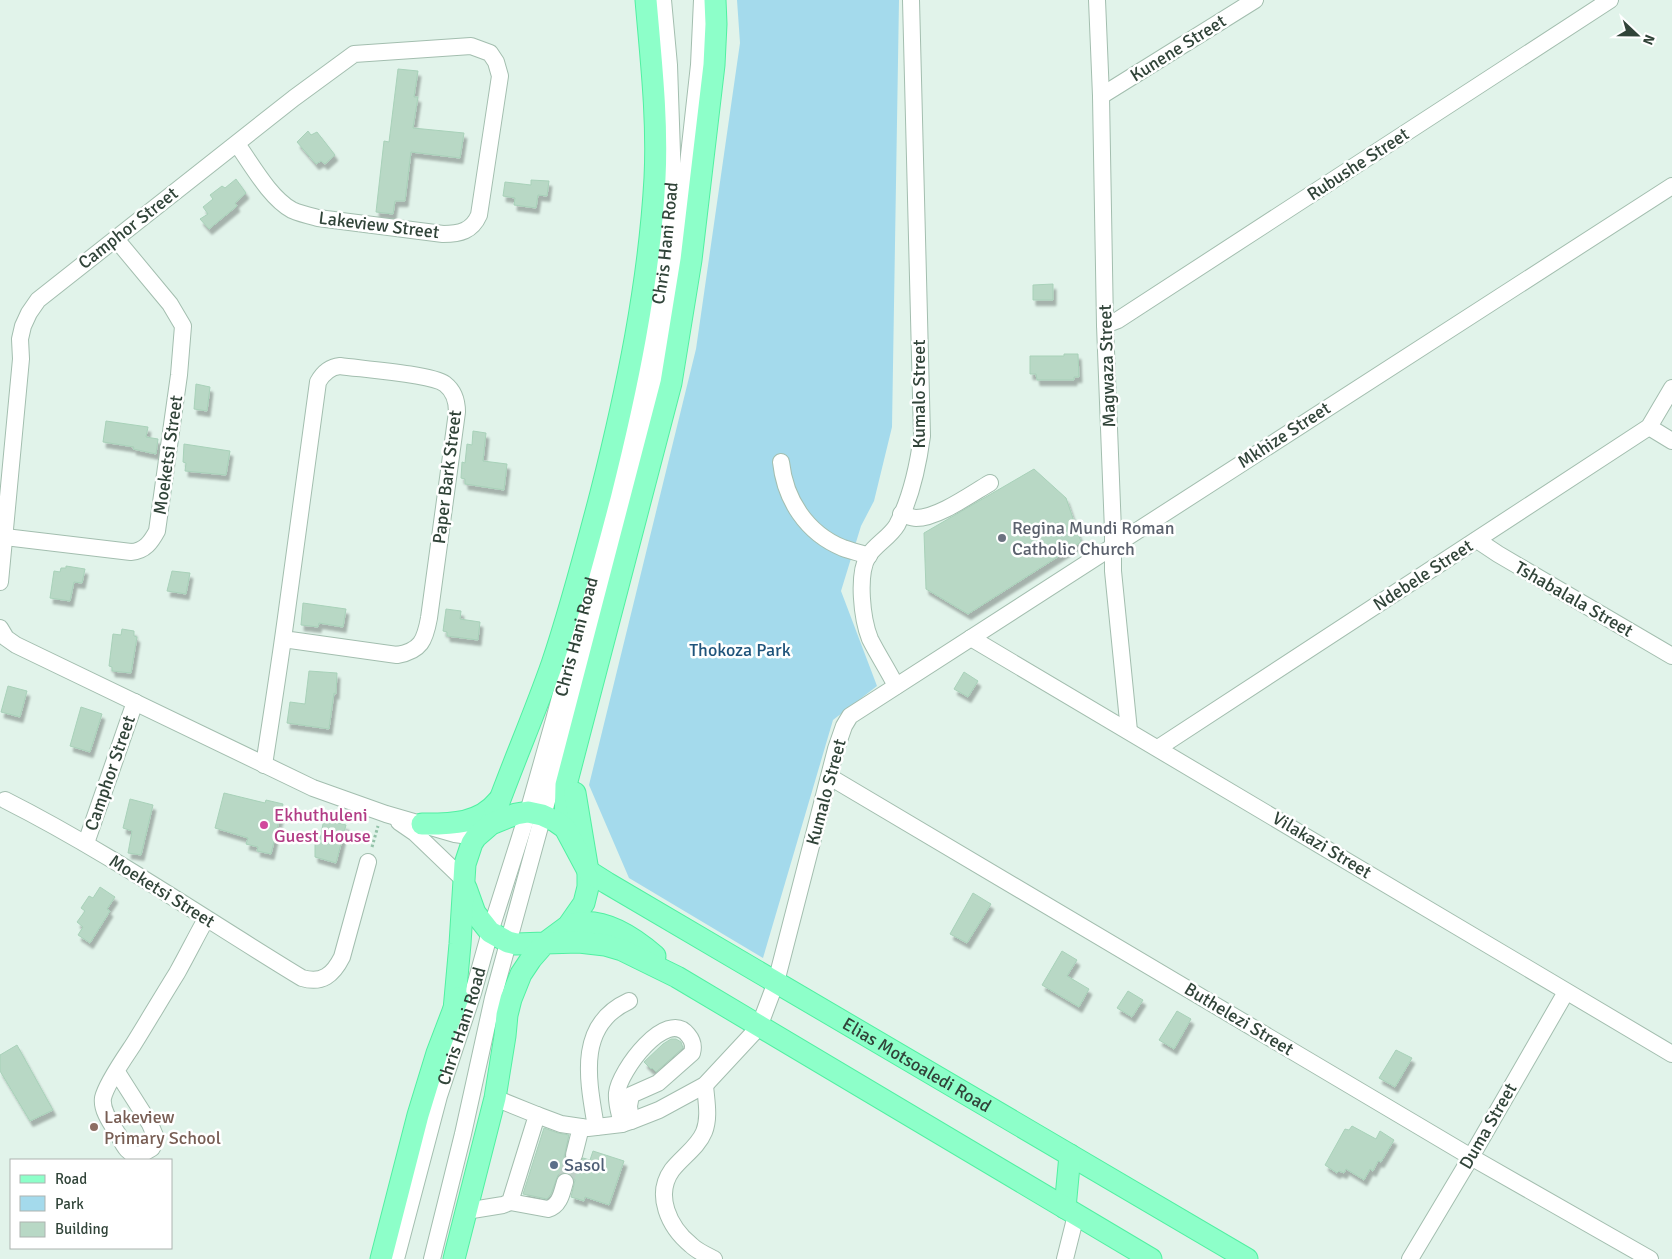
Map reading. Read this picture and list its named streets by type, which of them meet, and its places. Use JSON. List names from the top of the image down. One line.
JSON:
{"streets":{"main road":["Chris Hani Road","Elias Motsoaledi Road"],"street":["Kunene Street","Rubushe Street","Lakeview Street","Camphor Street","Magwaza Street","Kumalo Street","Mkhize Street","Moeketsi Street","Paper Bark Street","Ndebele Street","Tshabalala Street","Vilakazi Street","Buthelezi Street","Duma Street"]},"crossings":[["Kunene Street","Magwaza Street"],["Rubushe Street","Magwaza Street"],["Lakeview Street","Camphor Street"],["Camphor Street","Moeketsi Street"],["Magwaza Street","Mkhize Street"],["Magwaza Street","Vilakazi Street"],["Kumalo Street","Mkhize Street"],["Kumalo Street","Buthelezi Street"],["Kumalo Street","Elias Motsoaledi Road"],["Mkhize Street","Vilakazi Street"],["Ndebele Street","Tshabalala Street"],["Ndebele Street","Vilakazi Street"],["Vilakazi Street","Duma Street"],["Buthelezi Street","Duma Street"]],"parks":["Thokoza Park"],"places":["Regina Mundi Roman Catholic Church","Ekhuthuleni Guest House","Lakeview Primary School","Sasol"],"legend":["Road","Park","Building"],"north":"right"}
